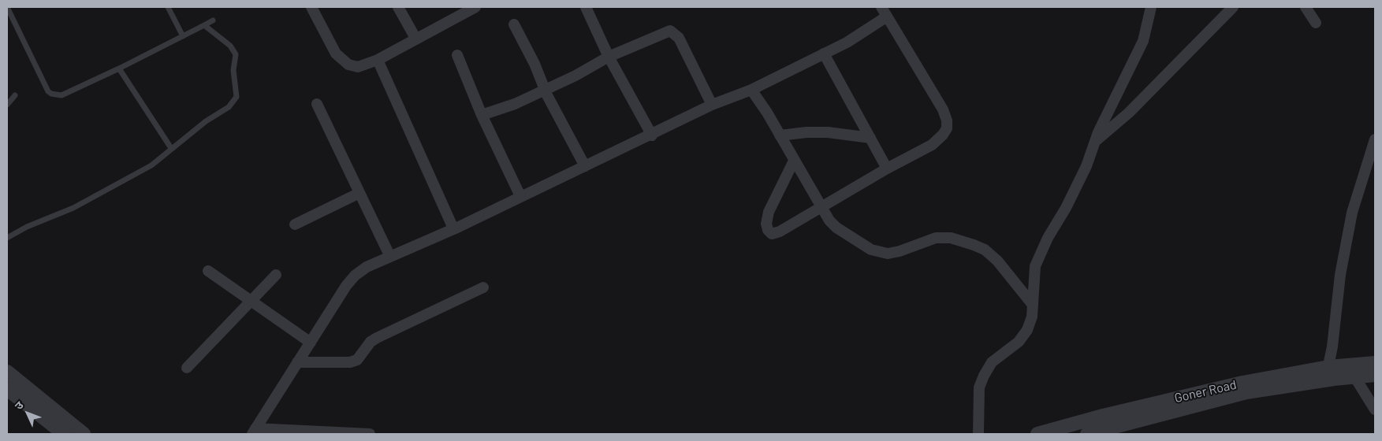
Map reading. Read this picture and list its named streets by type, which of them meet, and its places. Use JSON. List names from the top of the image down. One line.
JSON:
{"streets":{"street":["Goner Road"]},"north":"top left"}
